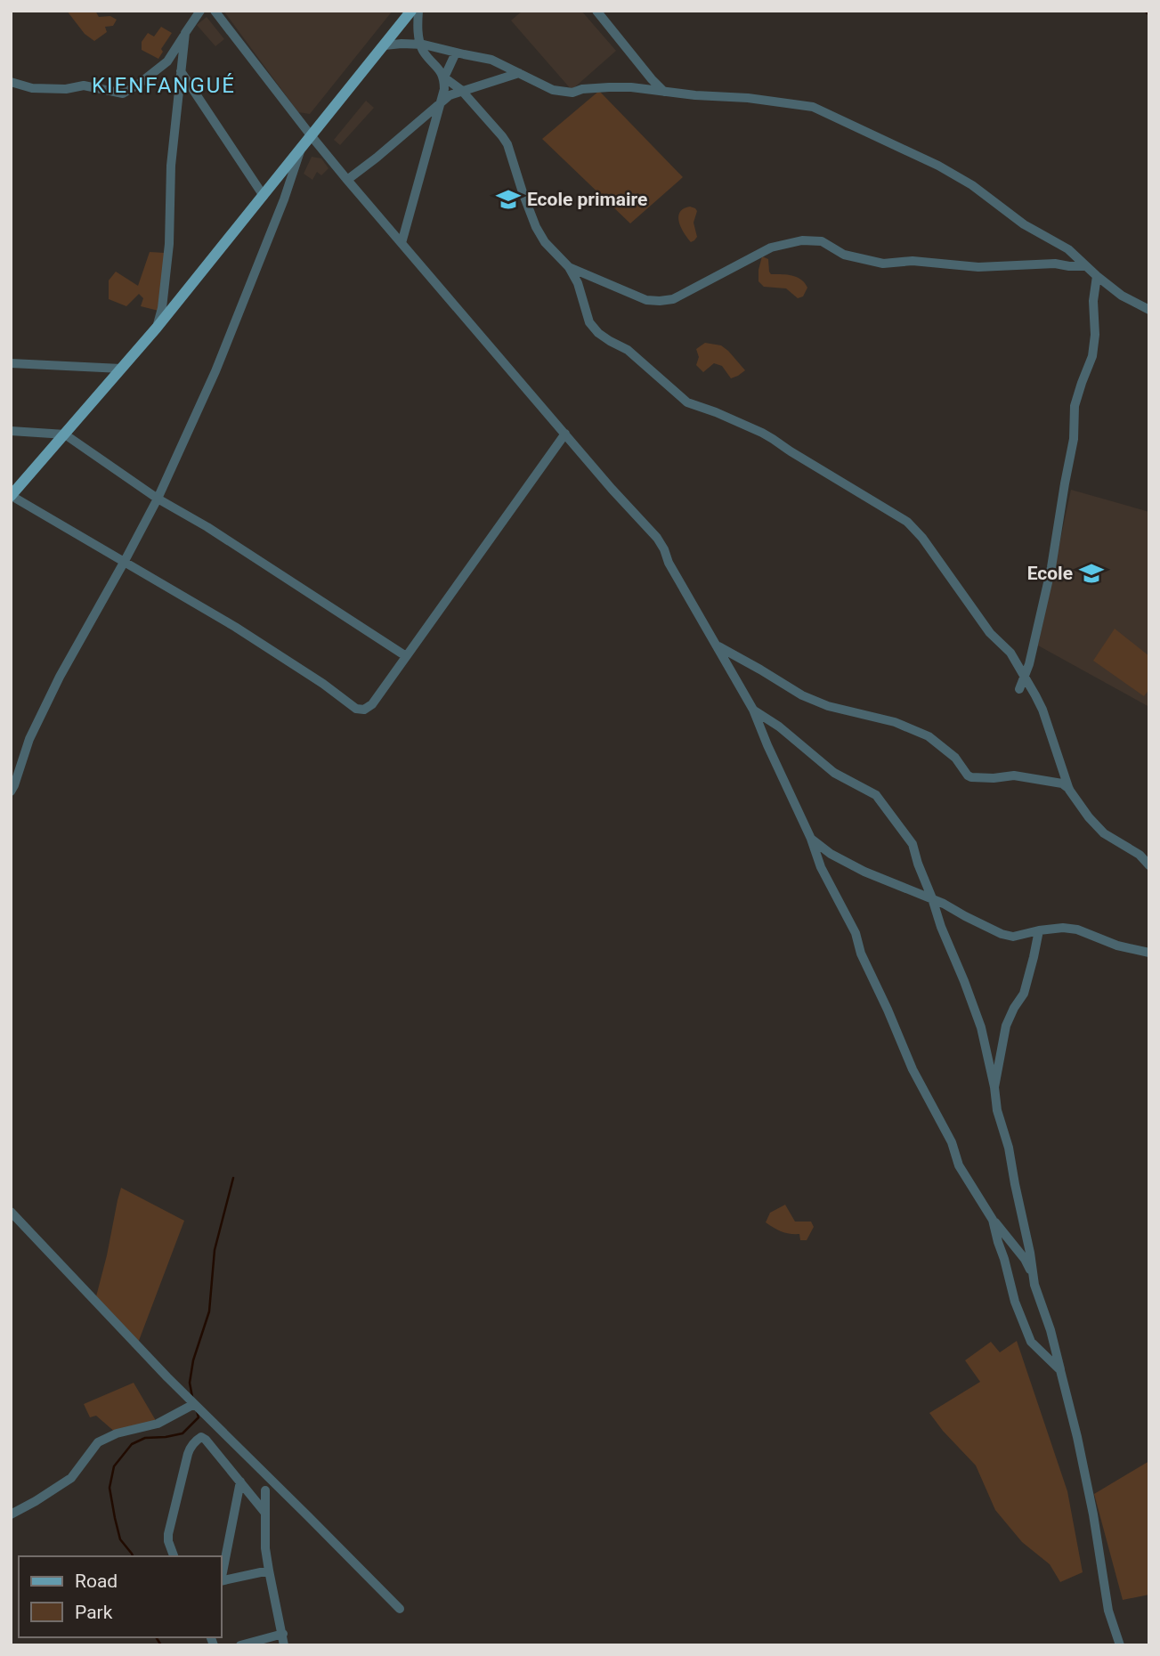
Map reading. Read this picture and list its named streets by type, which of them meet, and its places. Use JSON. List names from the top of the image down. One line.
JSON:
{"districts":["KIENFANGUÉ"],"places":{"school or university":["Ecole primaire","Ecole"]},"legend":["Road","Park"]}
